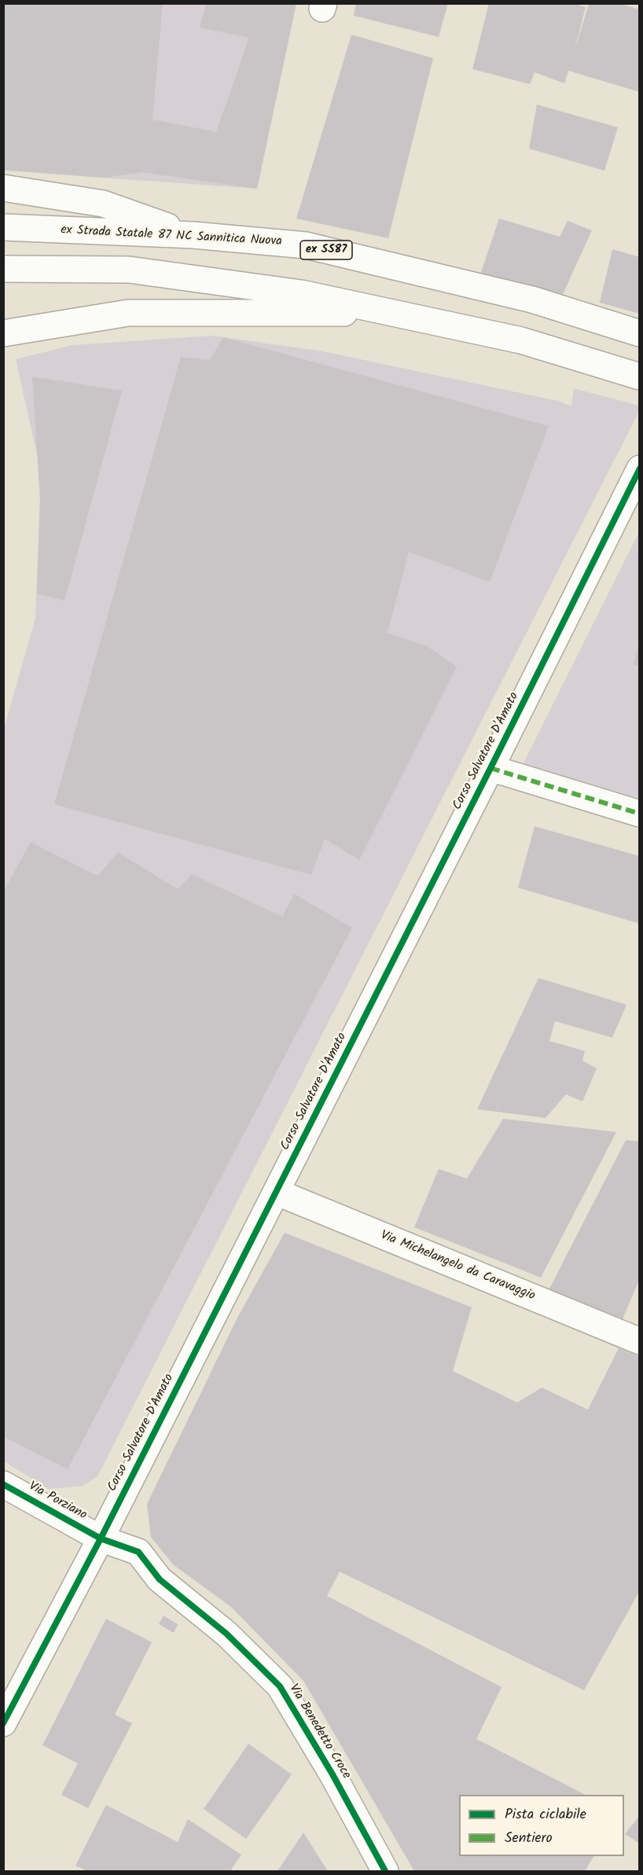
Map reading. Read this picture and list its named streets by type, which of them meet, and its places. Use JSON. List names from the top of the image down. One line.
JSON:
{"streets":{"main road":["ex Strada Statale 87 NC Sannitica Nuova","ex SS87","Corso Salvatore D'Amato","Via Michelangelo da Caravaggio","Via Porziano","Via Benedetto Croce"]},"crossings":[["Corso Salvatore D'Amato","Via Michelangelo da Caravaggio"],["Corso Salvatore D'Amato","Via Porziano"],["Corso Salvatore D'Amato","Via Benedetto Croce"],["Via Porziano","Via Benedetto Croce"]],"legend":["Pista ciclabile","Sentiero"]}
